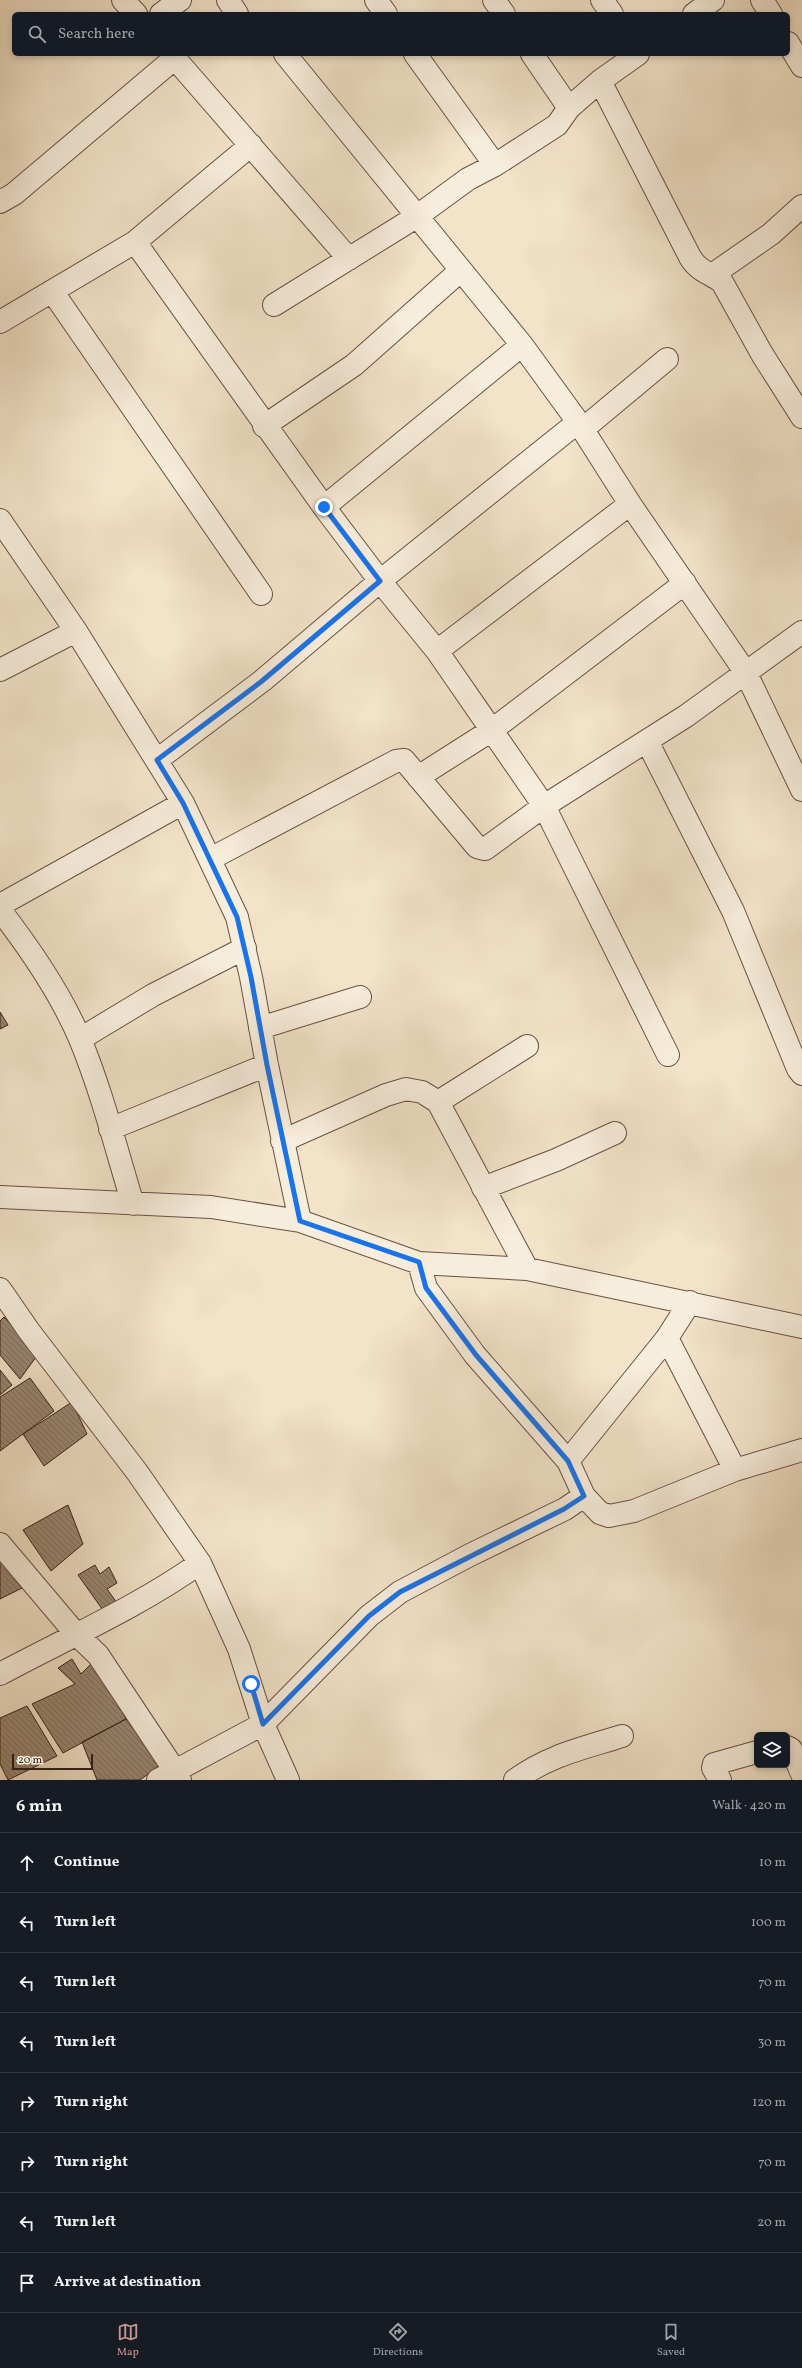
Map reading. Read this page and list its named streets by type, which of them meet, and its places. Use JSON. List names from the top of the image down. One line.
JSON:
{"scale_bar":"20 m","page":{"search":"Search here","scale":"20 m","heading":["6 min","Walk · 420 m"],"list":[["Continue","10 m"],["Turn left","100 m"],["Turn left","70 m"],["Turn left","30 m"],["Turn right","120 m"],["Turn right","70 m"],["Turn left","20 m"],"Arrive at destination"],"nav":["Map","Directions","Saved"]}}
